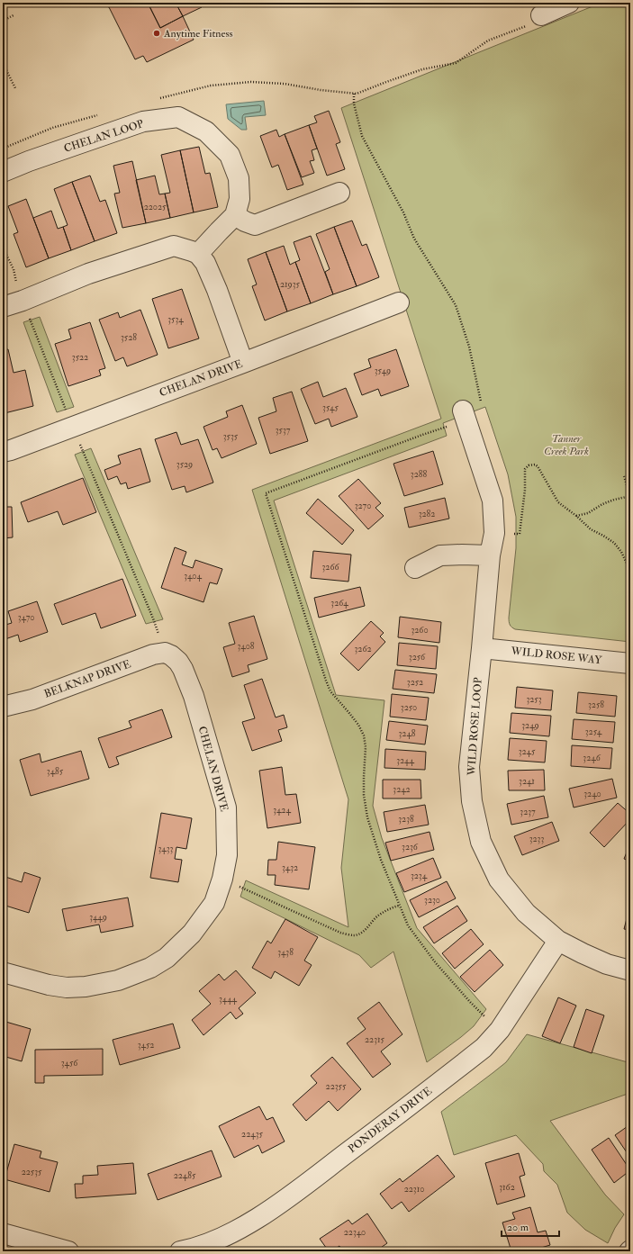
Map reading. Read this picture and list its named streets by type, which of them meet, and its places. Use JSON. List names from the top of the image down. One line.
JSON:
{"streets":{"street":["CHELAN LOOP","CHELAN DRIVE","WILD ROSE WAY","BELKNAP DRIVE","WILD ROSE LOOP","PONDERAY DRIVE"]},"crossings":[["CHELAN DRIVE","BELKNAP DRIVE"],["WILD ROSE WAY","WILD ROSE LOOP"],["WILD ROSE LOOP","PONDERAY DRIVE"]],"parks":["Tanner Creek Park"],"places":["Anytime Fitness"],"house_numbers":["22025","21935","3534","3528","3522","3549","3545","3537","3535","3529","3288","3270","3282","3266","3404","3264","3470","3260","3408","3262","3256","3252","3253","3258","3250","3249","3254","3248","3245","3246","3244","3485","3241","3242","3240","3424","3237","3238","3233","3236","3433","3432","3234","3230","3449","3438","3444","22315","3452","3456","22355","22435","22535","22485","3162","22310","22340"],"scale_bar":"20 m"}
